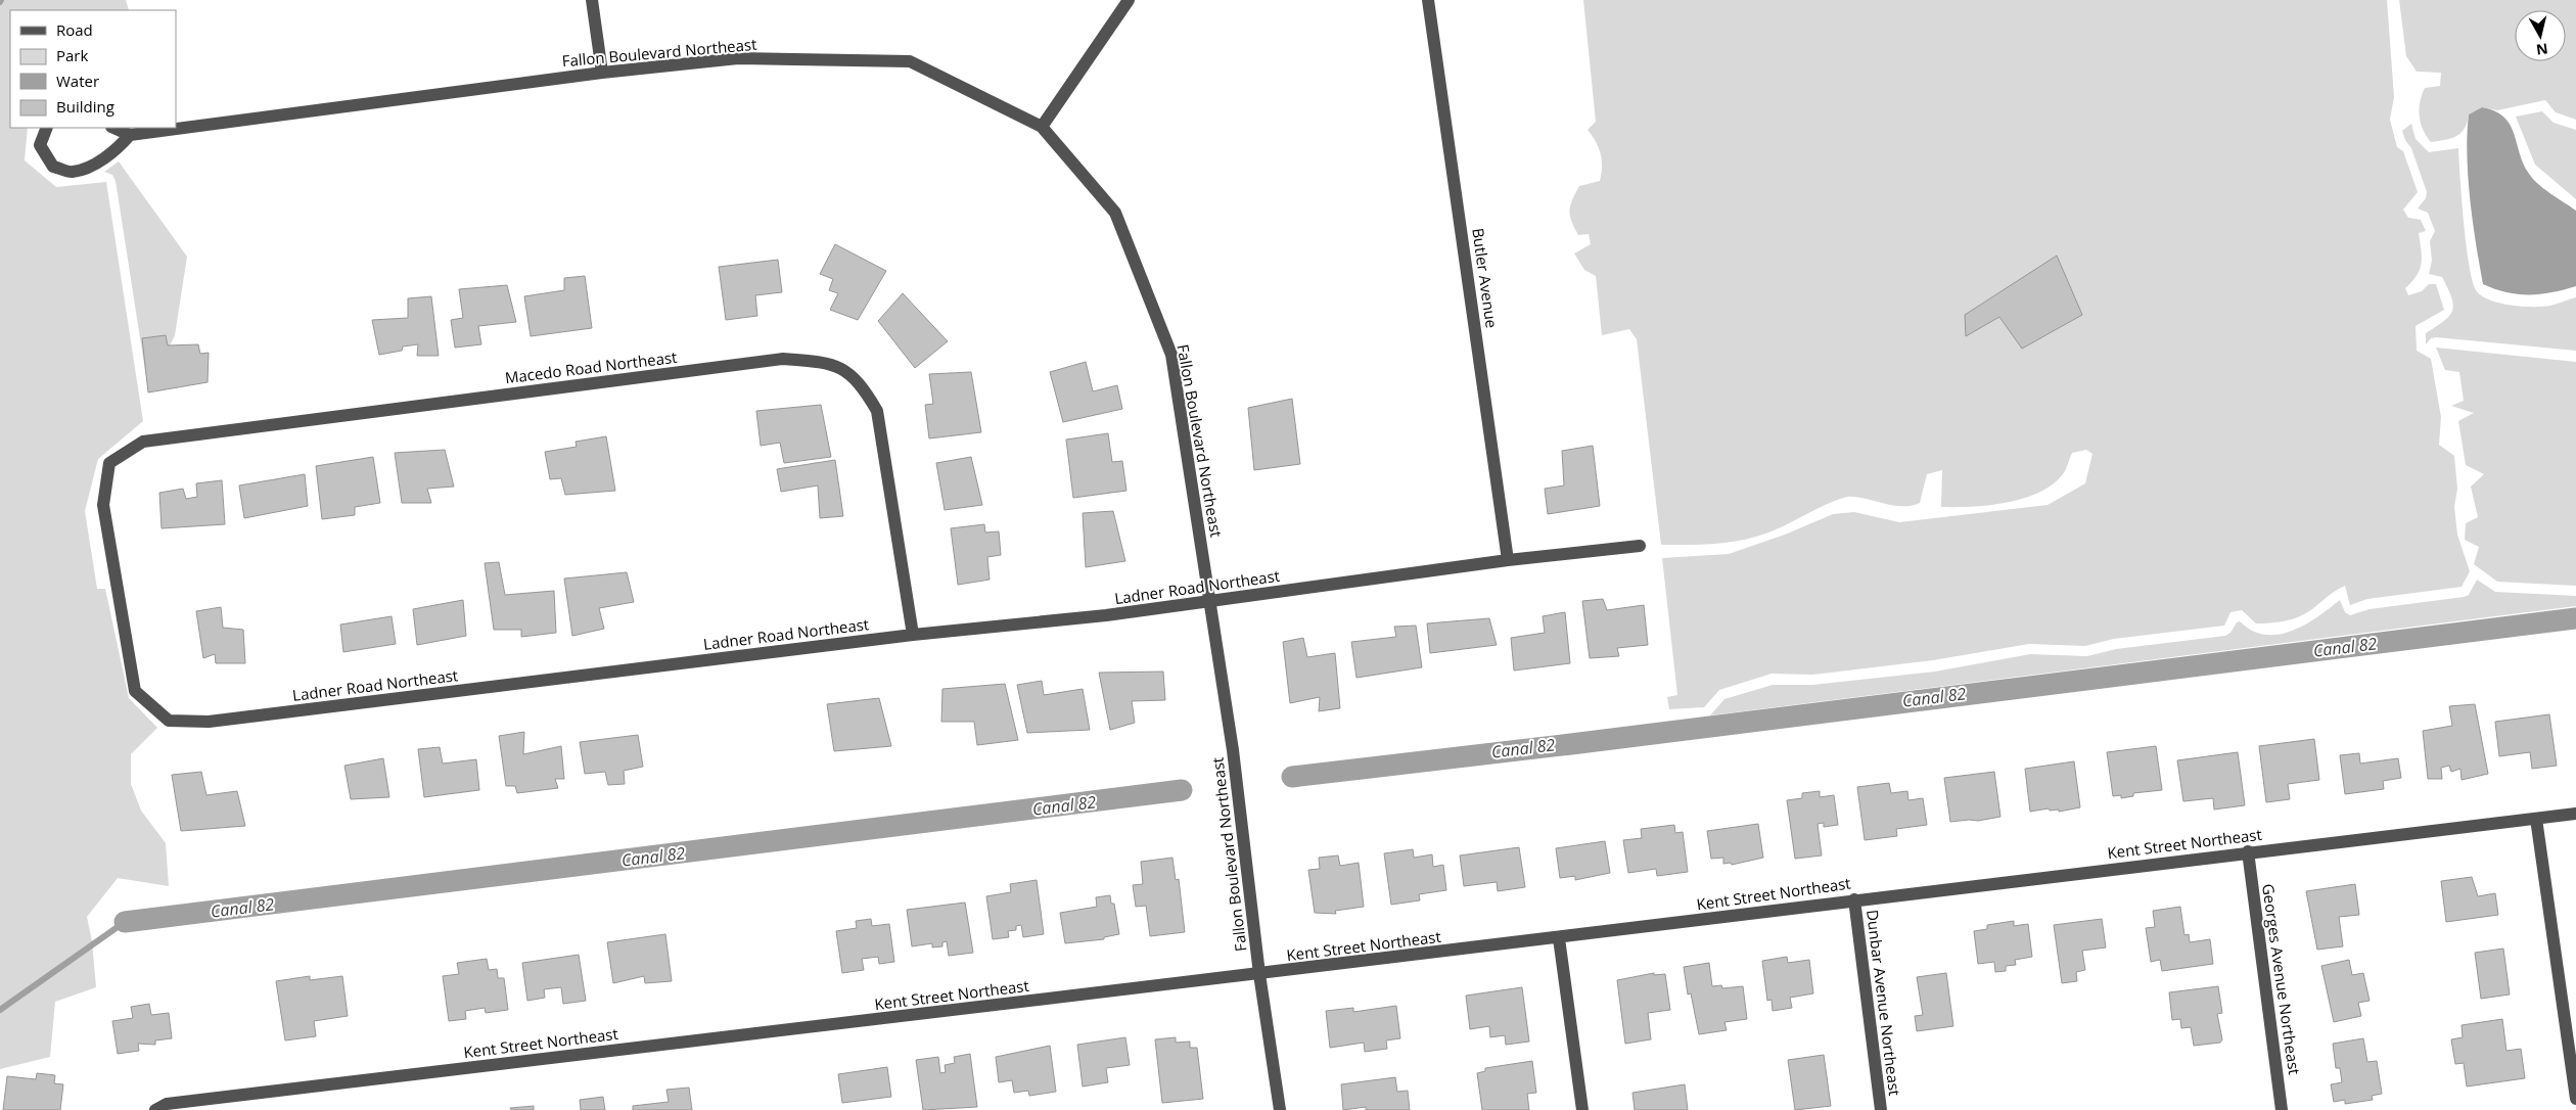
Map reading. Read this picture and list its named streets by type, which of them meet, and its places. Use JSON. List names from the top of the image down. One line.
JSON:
{"streets":{"street":["Fallon Boulevard Northeast","Butler Avenue","Macedo Road Northeast","Ladner Road Northeast","Kent Street Northeast","Georges Avenue Northeast","Dunbar Avenue Northeast"]},"crossings":[["Fallon Boulevard Northeast","Ladner Road Northeast"],["Fallon Boulevard Northeast","Kent Street Northeast"],["Butler Avenue","Ladner Road Northeast"],["Macedo Road Northeast","Ladner Road Northeast"],["Kent Street Northeast","Georges Avenue Northeast"],["Kent Street Northeast","Dunbar Avenue Northeast"]],"water":["Canal 82"],"legend":["Road","Park","Water","Building"],"north":"bottom"}
